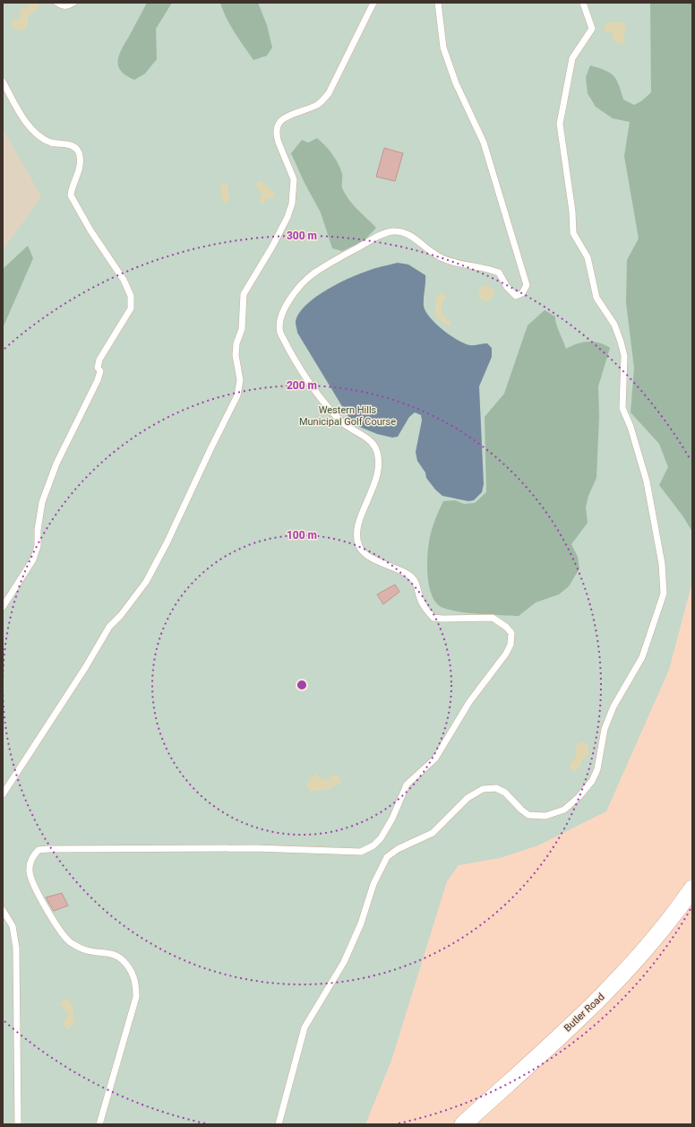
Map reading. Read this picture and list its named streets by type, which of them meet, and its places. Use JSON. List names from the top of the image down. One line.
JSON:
{"streets":{"main road":["Butler Road"]},"parks":["Western Hills Municipal Golf Course"],"rings":["300 m","200 m","100 m"]}
